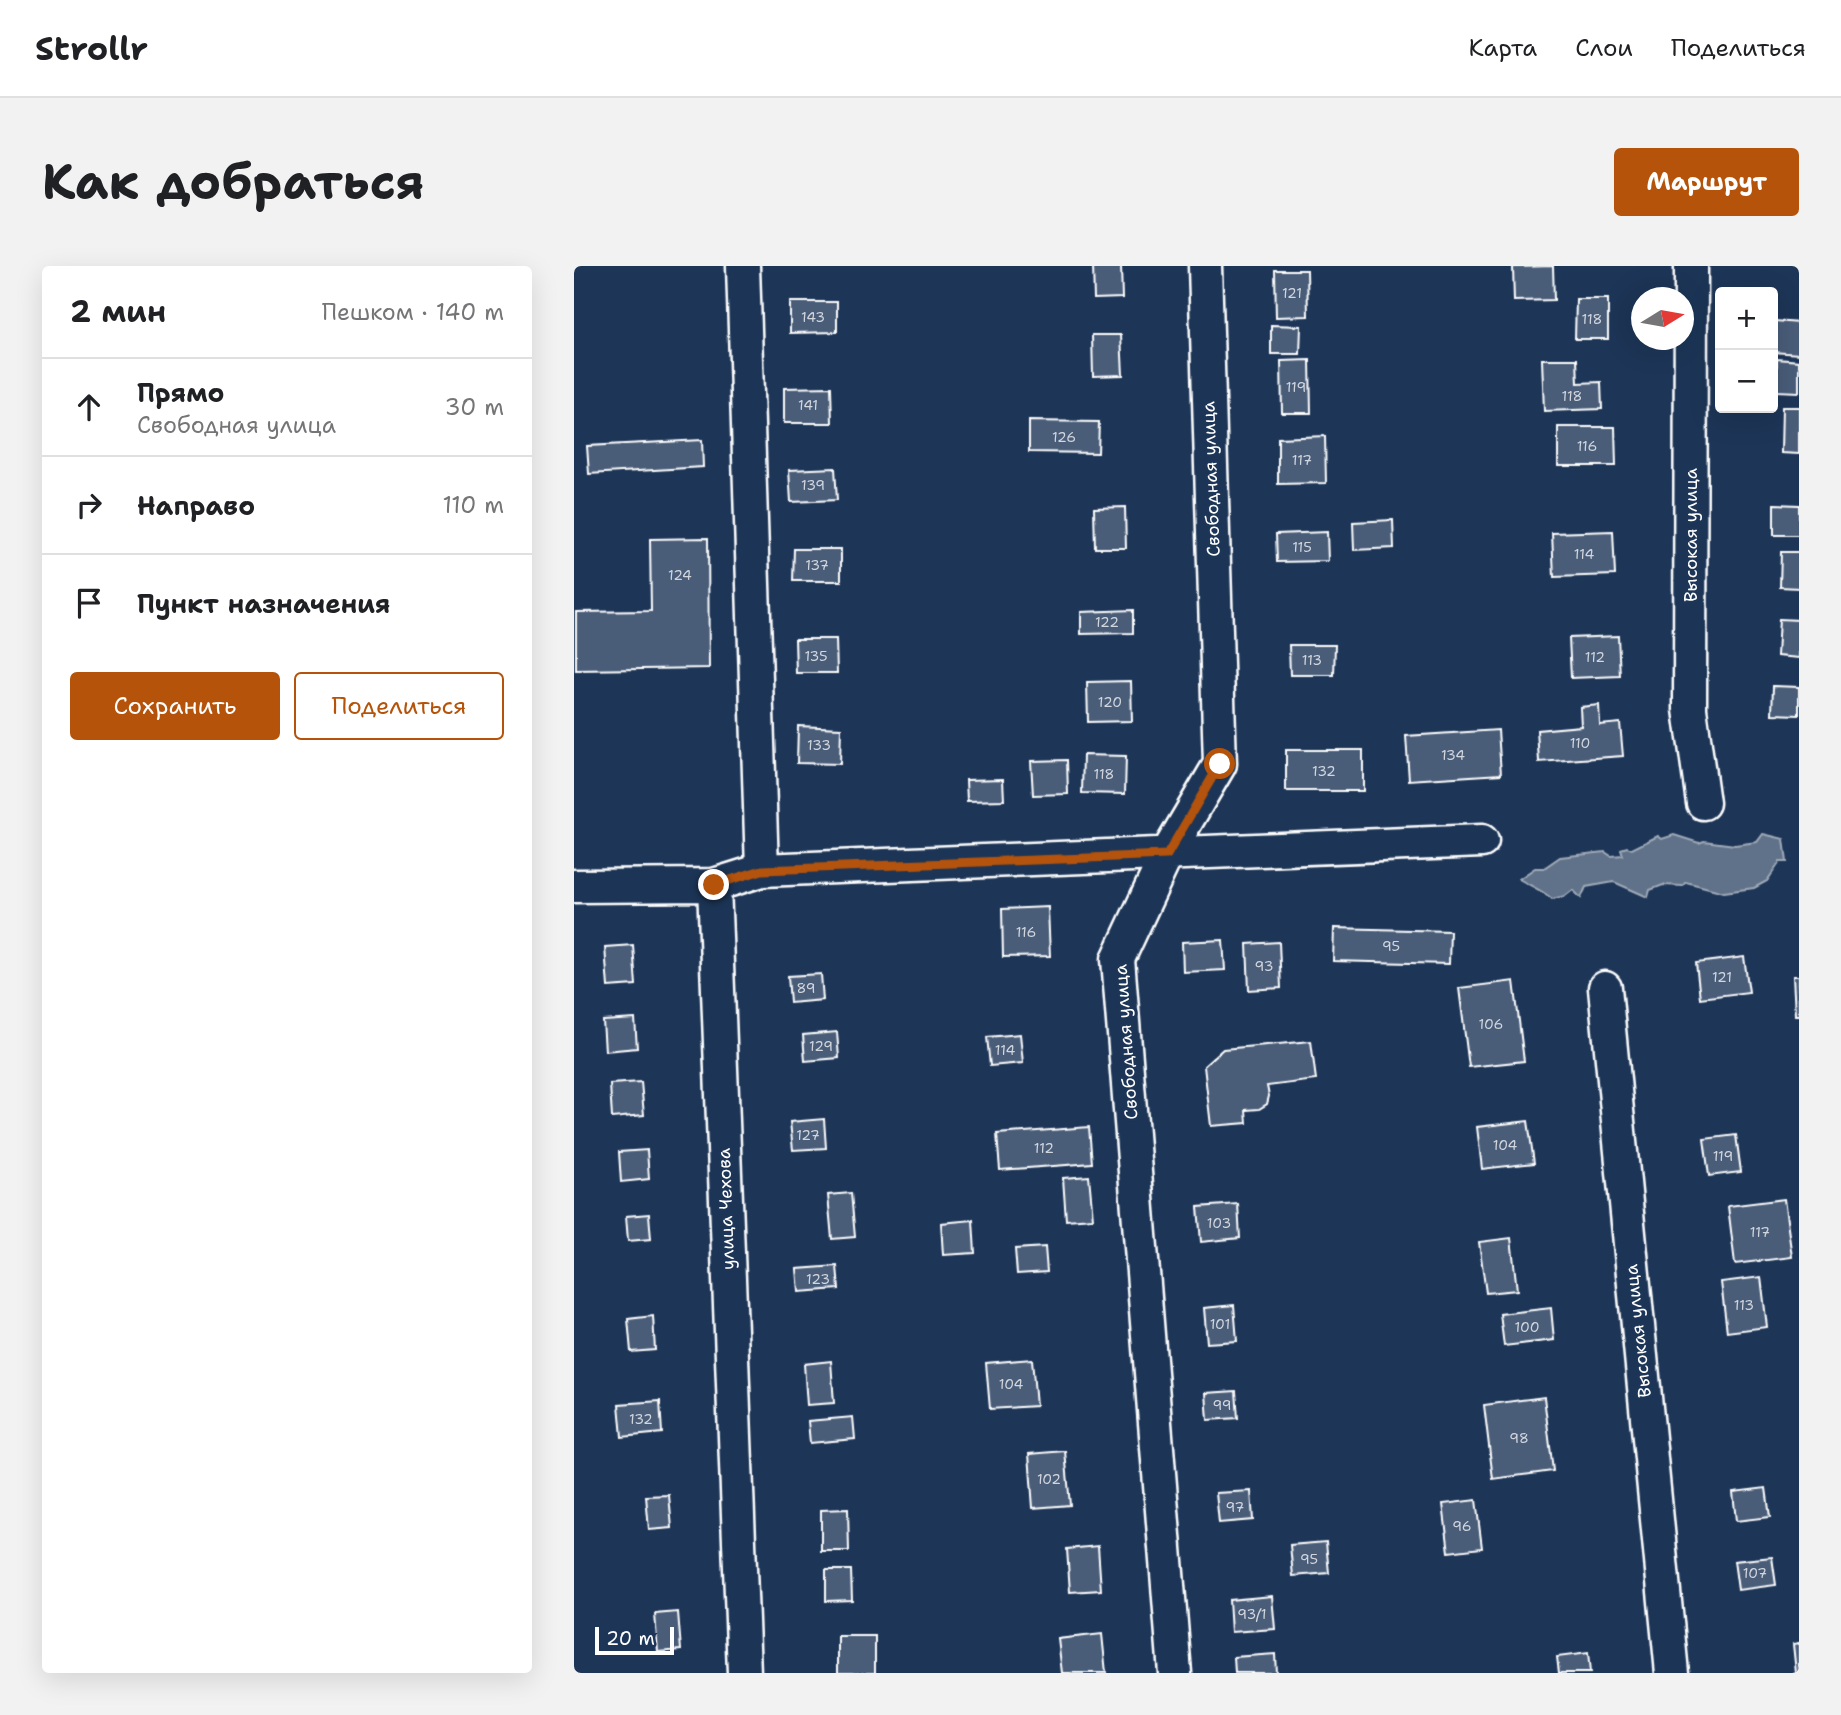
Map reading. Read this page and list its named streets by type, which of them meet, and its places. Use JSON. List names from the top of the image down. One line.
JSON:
{"streets":{"street":["Свободная улица","Высокая улица","улица Чехова"]},"house_numbers":["121","143","118","119","118","141","126","116","117","139","115","114","137","124","122","135","112","113","120","110","133","134","132","118","116","95","93","121","89","106","129","114","127","104","112","119","103","117","123","113","101","100","104","99","132","98","102","97","96","95","107","93/1"],"scale_bar":"20 m","north":"right","page":{"header":"Strollr","nav":["Карта","Слои","Поделиться"],"buttons":["Маршрут",["Сохранить","Поделиться"]],"title":"Как добраться","heading":["2 мин","Пешком · 140 m"],"map_buttons":["+","−"],"list":[["Прямо","Свободная улица","30 m"],["Направо","110 m"],"Пункт назначения"],"scale":"20 m"}}
